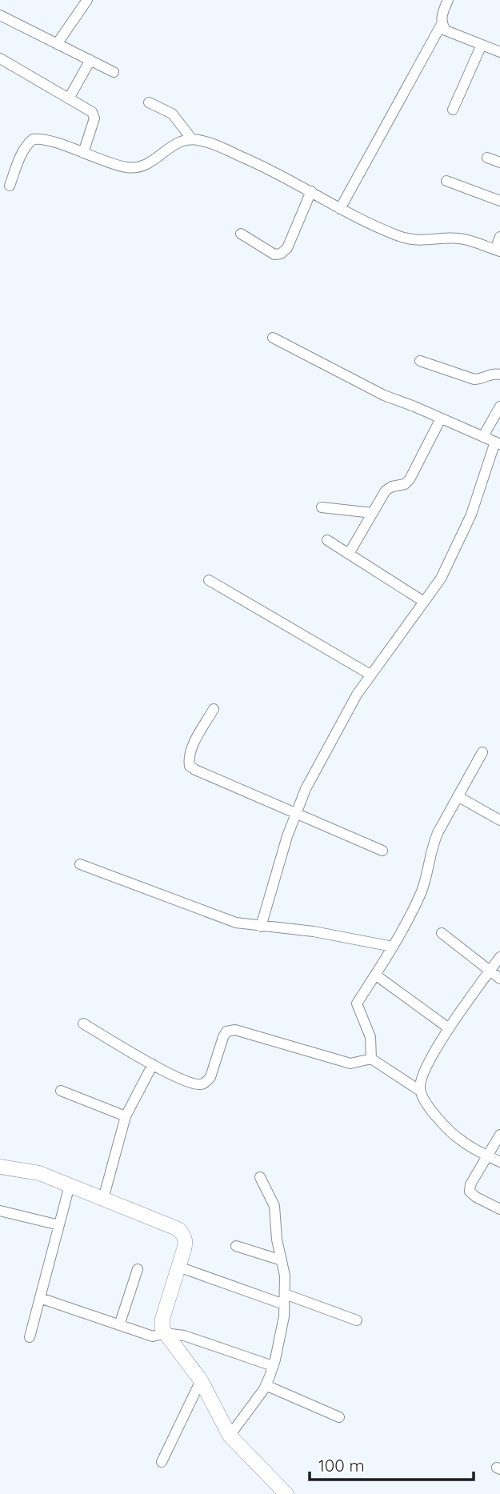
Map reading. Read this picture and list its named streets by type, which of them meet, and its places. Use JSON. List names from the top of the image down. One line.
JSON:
{"scale_bar":"100 m"}
